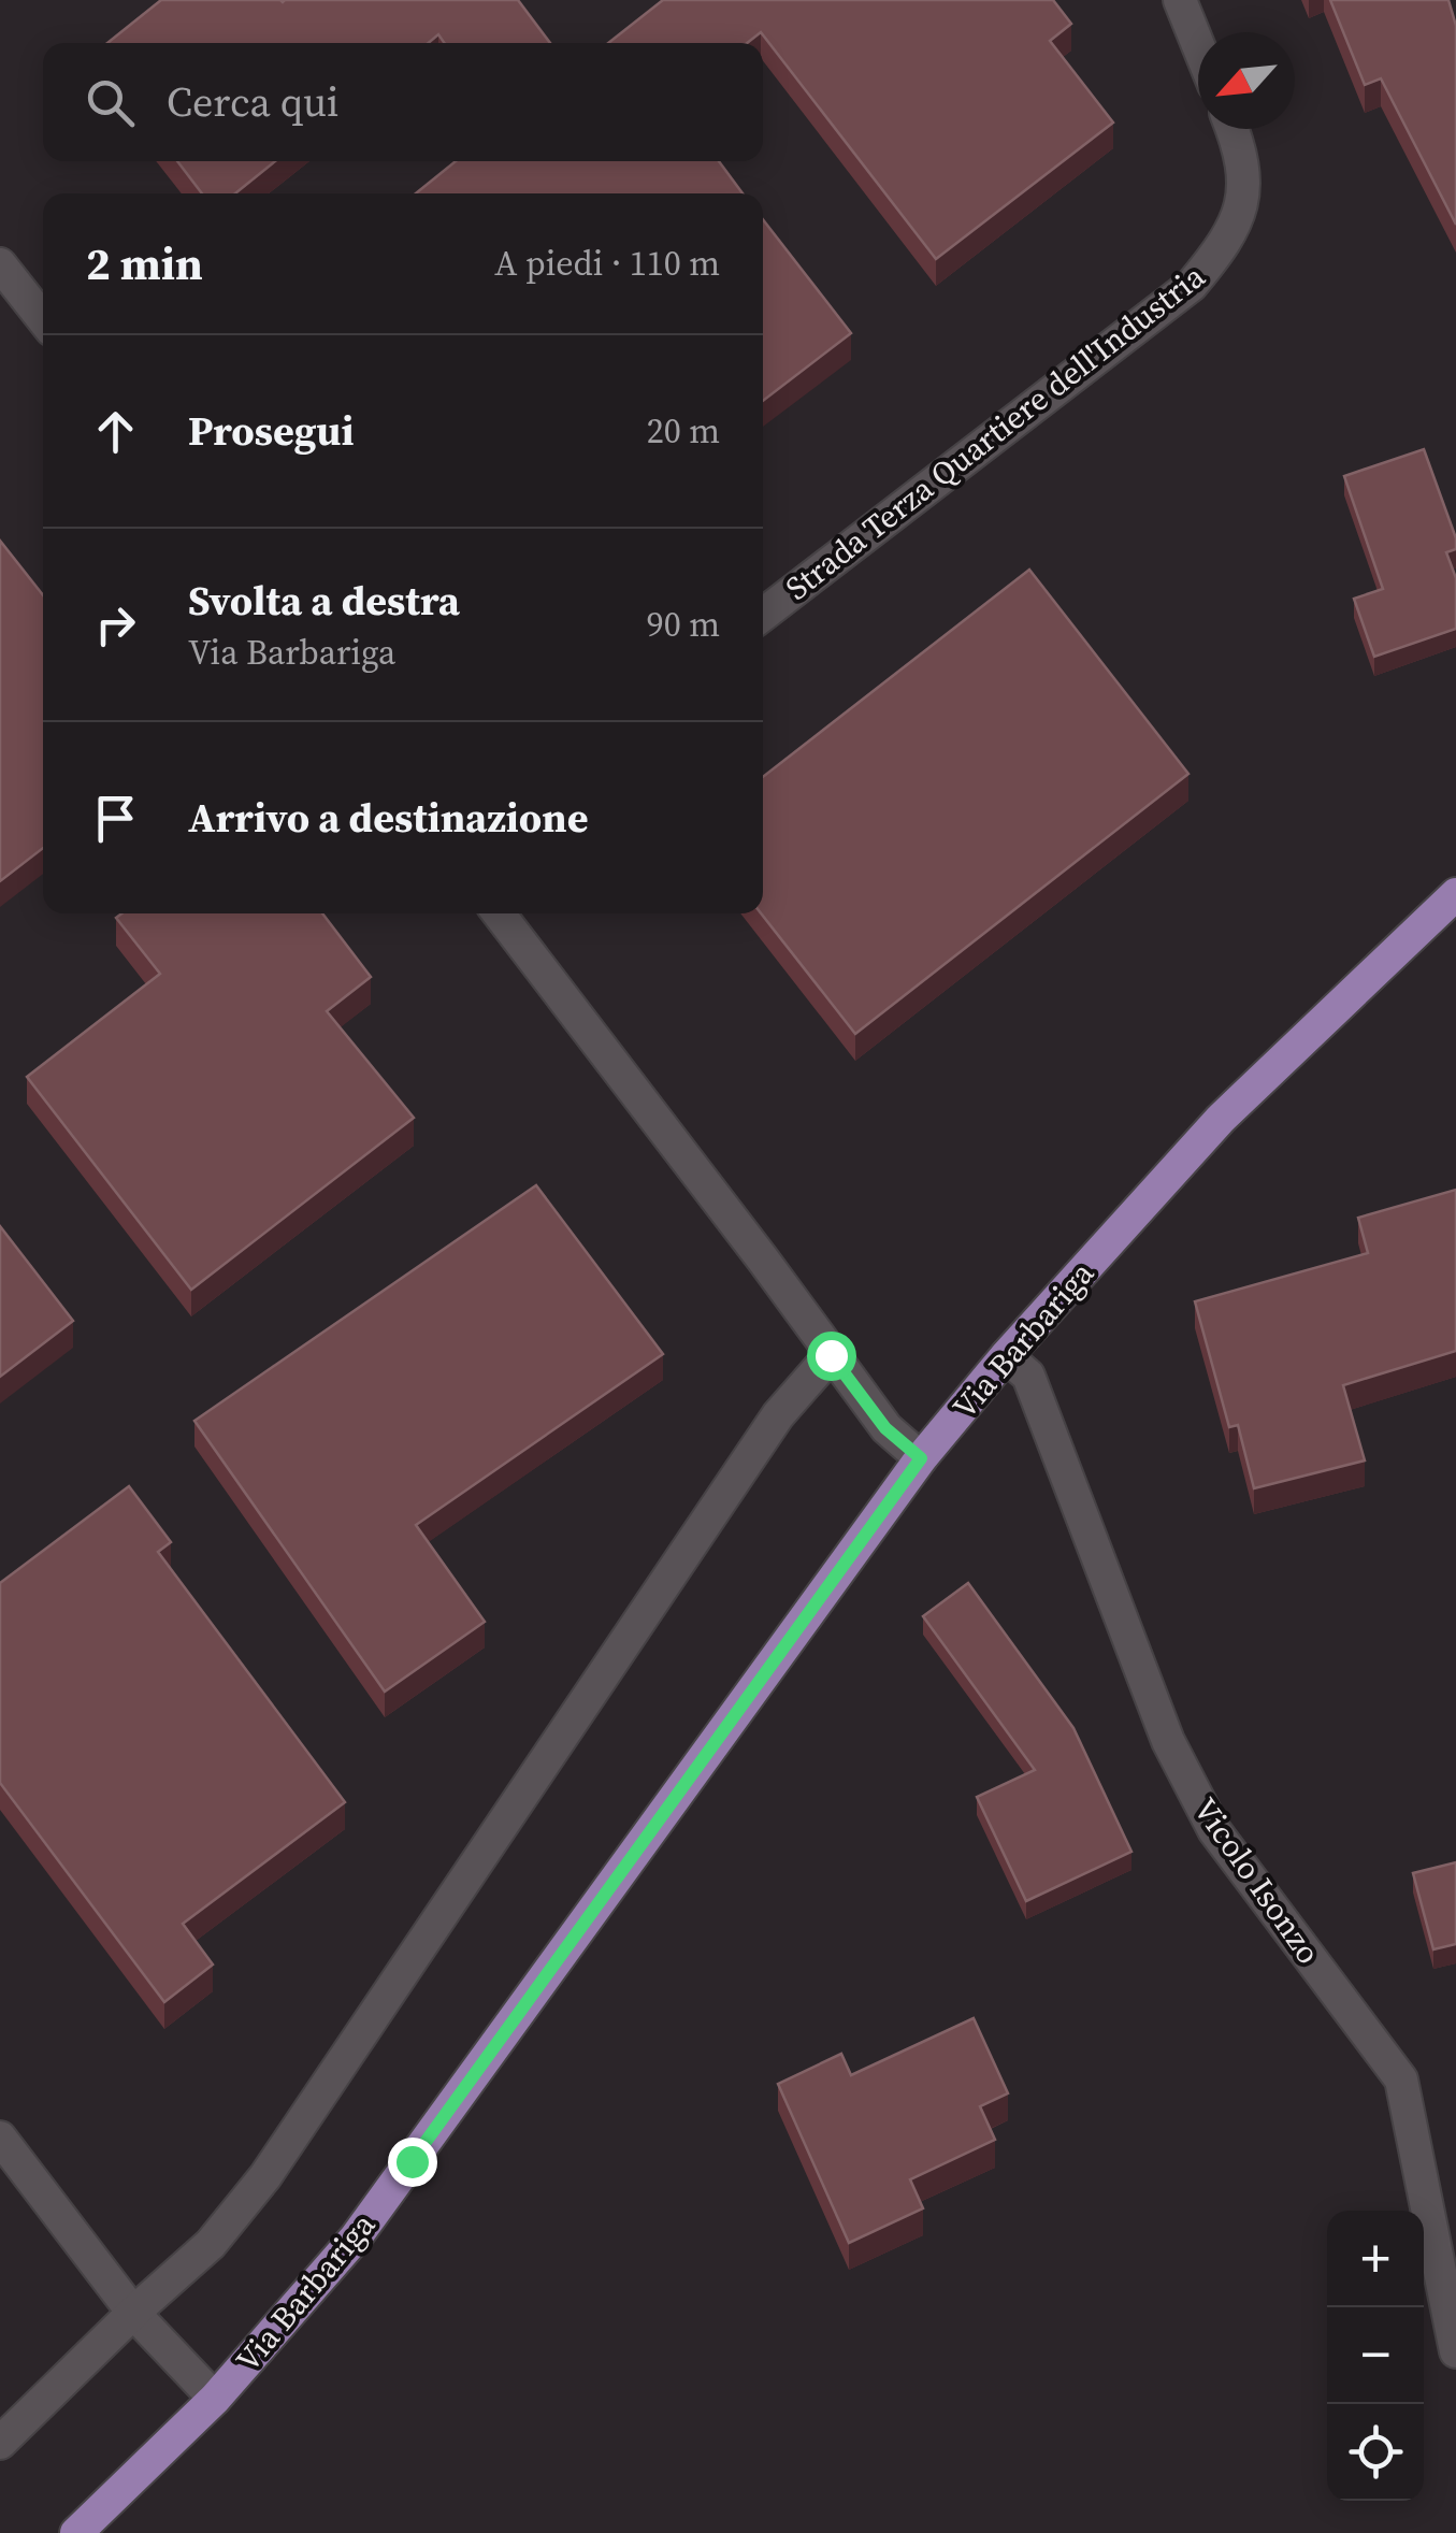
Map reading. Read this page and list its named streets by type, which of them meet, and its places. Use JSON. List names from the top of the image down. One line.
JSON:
{"streets":{"main road":["Via Barbariga"],"street":["Strada Terza Quartiere dell'Industria","Vicolo Isonzo"]},"crossings":[["Via Barbariga","Vicolo Isonzo"]],"north":"bottom left","page":{"search":"Cerca qui","heading":["2 min","A piedi · 110 m"],"list":[["Prosegui","20 m"],["Svolta a destra","Via Barbariga","90 m"],"Arrivo a destinazione"],"map_buttons":["+","−"]}}
